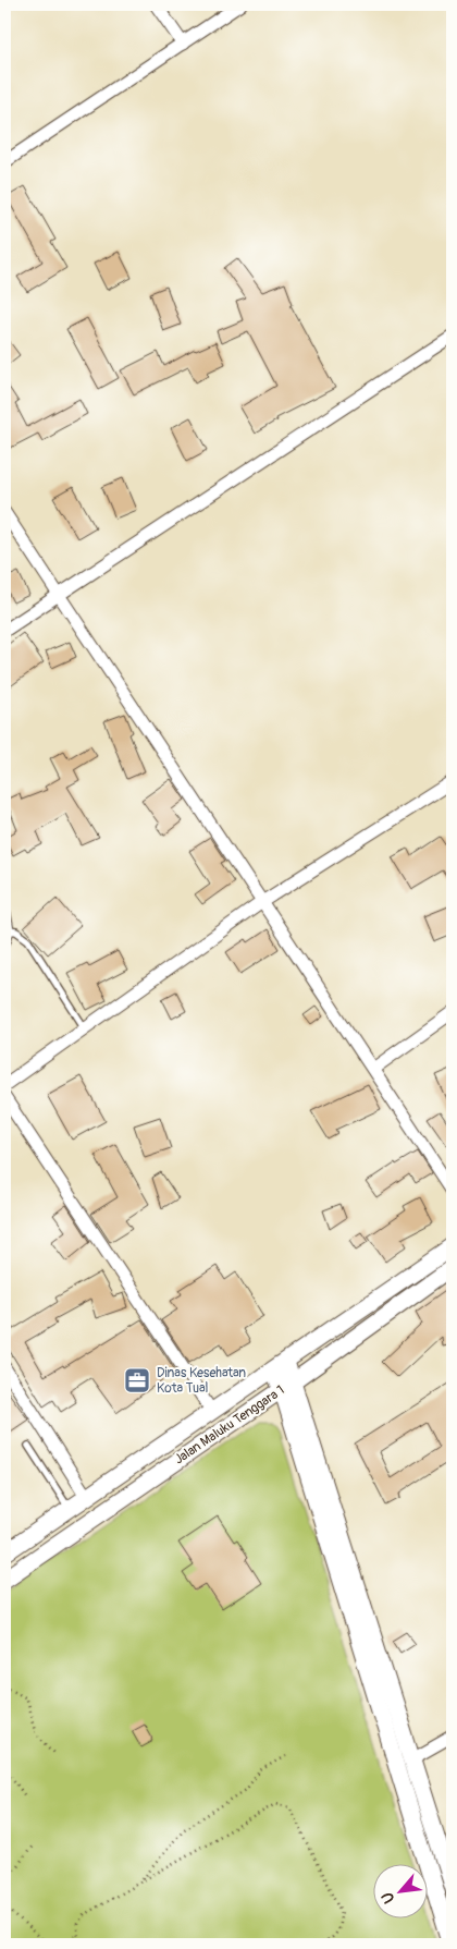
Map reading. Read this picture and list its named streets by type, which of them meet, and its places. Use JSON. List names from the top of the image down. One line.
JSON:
{"streets":{"street":["Jalan Maluku Tenggara 1"]},"places":{"office":["Dinas Kesehatan Kota Tual"]},"north":"bottom left"}
